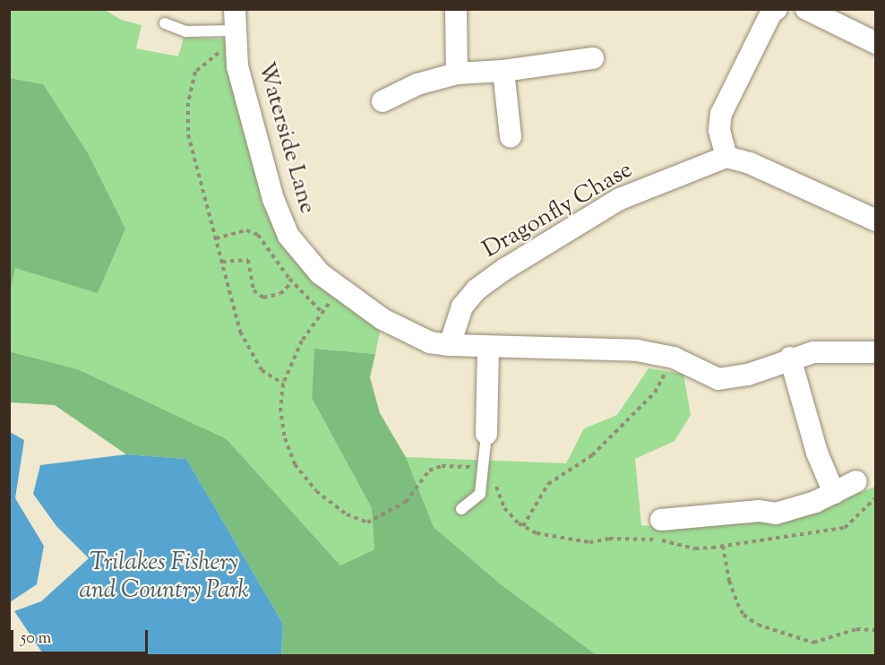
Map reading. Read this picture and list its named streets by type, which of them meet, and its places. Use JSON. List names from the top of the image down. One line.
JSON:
{"streets":{"street":["Waterside Lane","Dragonfly Chase"]},"crossings":[["Waterside Lane","Dragonfly Chase"]],"water":["Trilakes Fishery and Country Park"],"scale_bar":"50 m"}
